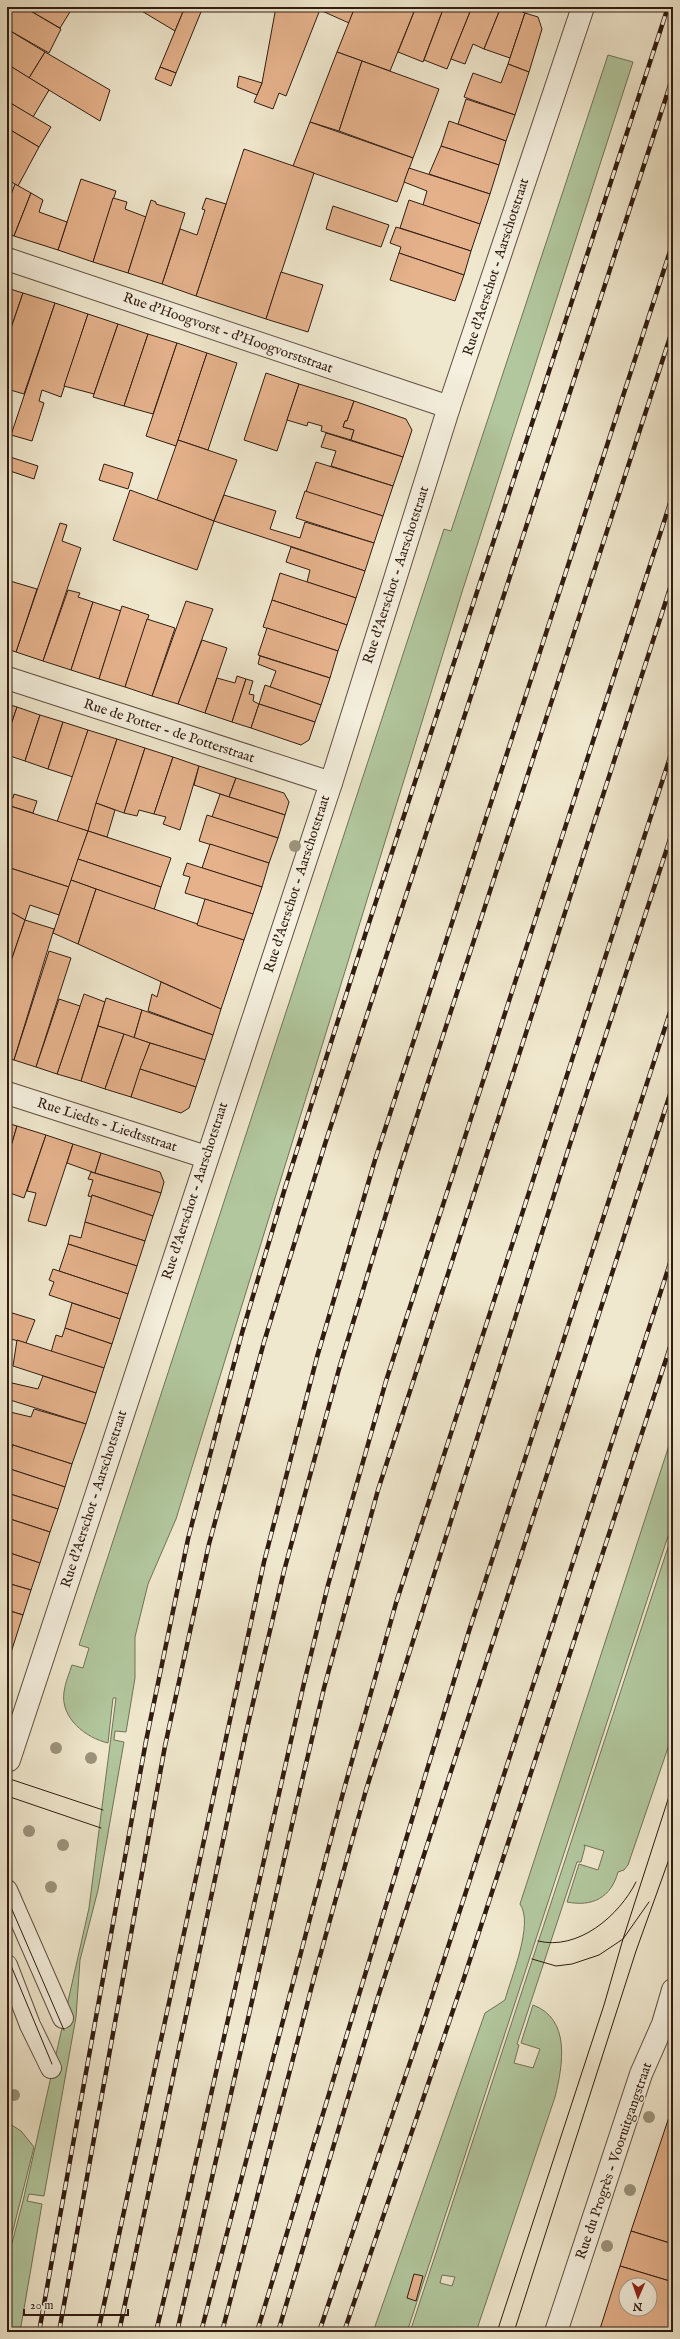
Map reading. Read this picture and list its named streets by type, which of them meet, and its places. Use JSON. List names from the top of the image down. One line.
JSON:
{"streets":{"street":["Rue d'Aerschot - Aarschotstraat","Rue d'Hoogvorst - d'Hoogvorststraat","Rue de Potter - de Potterstraat","Rue Liedts - Liedtsstraat","Rue du Progrès - Vooruitgangstraat"]},"crossings":[["Rue d'Aerschot - Aarschotstraat","Rue d'Hoogvorst - d'Hoogvorststraat"],["Rue d'Aerschot - Aarschotstraat","Rue de Potter - de Potterstraat"],["Rue d'Aerschot - Aarschotstraat","Rue Liedts - Liedtsstraat"]],"scale_bar":"20 m","north":"bottom"}
